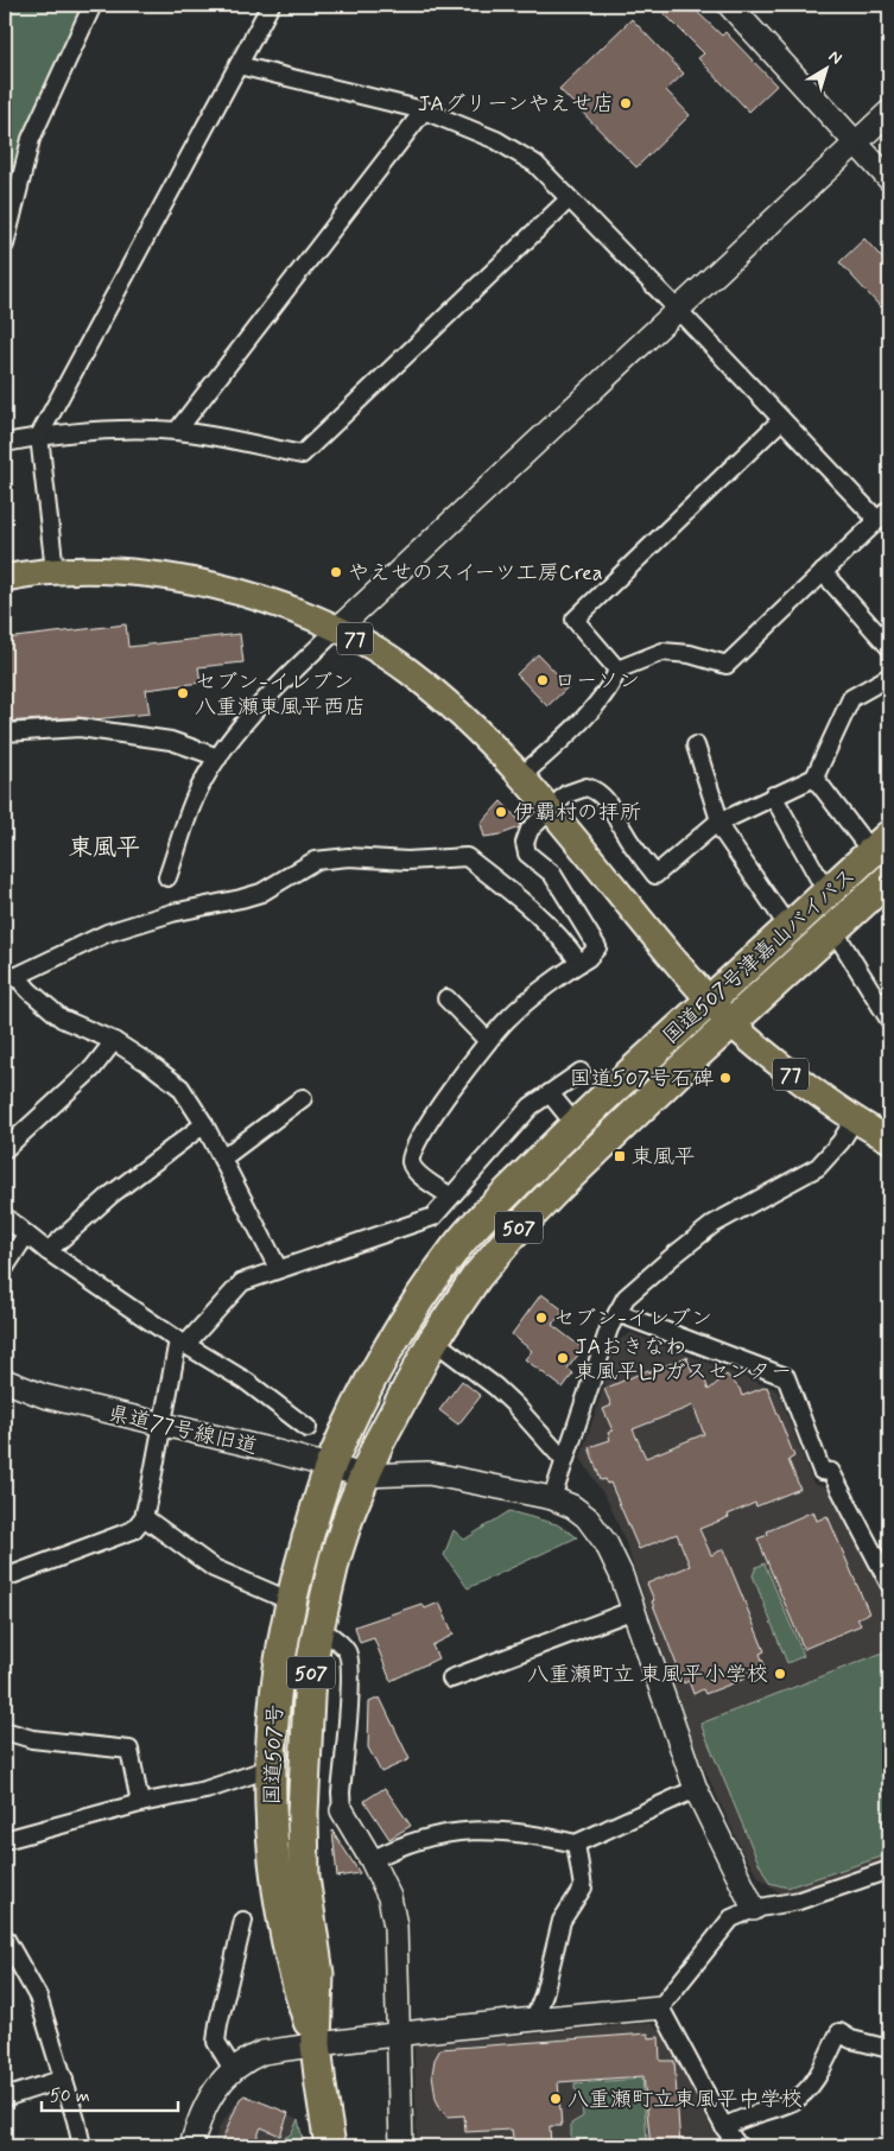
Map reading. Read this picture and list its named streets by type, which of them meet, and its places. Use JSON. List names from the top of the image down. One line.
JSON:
{"streets":{"highway":["国道507号津嘉山バイパス","507","国道507号"],"main road":["77"],"street":["県道77号線旧道"]},"crossings":[["77","国道507号津嘉山バイパス"],["国道507号津嘉山バイパス","県道77号線旧道"],["国道507号津嘉山バイパス","国道507号"],["県道77号線旧道","国道507号"]],"districts":["東風平"],"places":{"other":["JAグリーンやえせ店","やえせのスイーツ工房Crea","ローソン","セブン-イレブン 八重瀬東風平西店","伊覇村の拝所","国道507号石碑","セブン-イレブン","JAおきなわ 東風平LPガスセンター","八重瀬町立 東風平小学校","八重瀬町立東風平中学校"],"transit":["東風平"]},"scale_bar":"50 m","north":"top right"}
